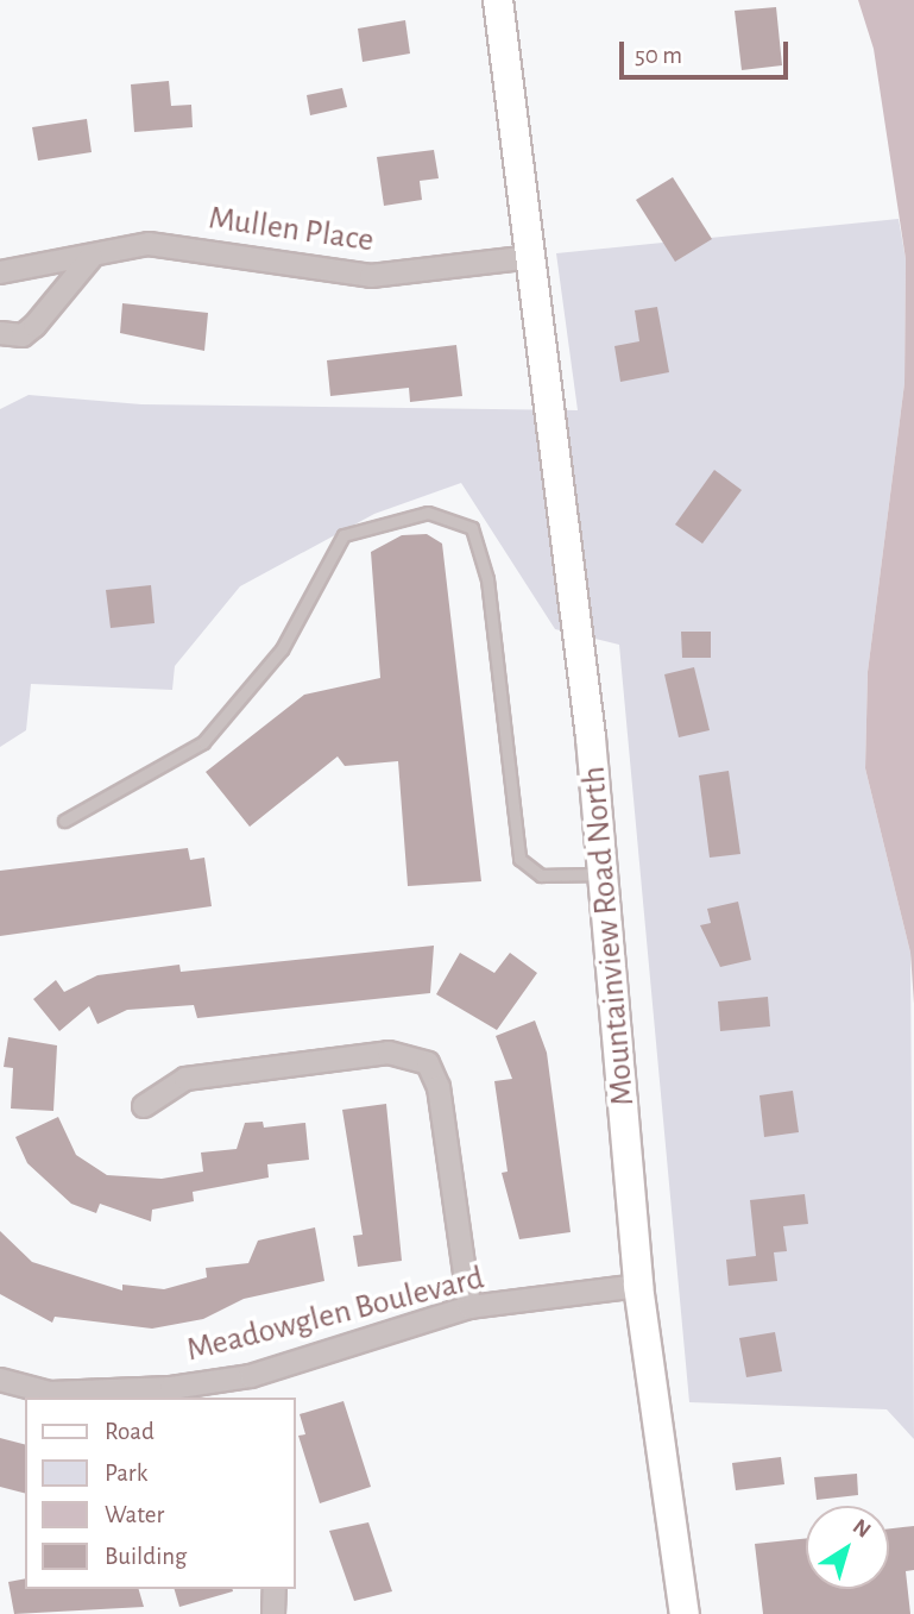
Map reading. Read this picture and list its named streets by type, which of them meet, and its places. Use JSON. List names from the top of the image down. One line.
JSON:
{"streets":{"main road":["Mountainview Road North"],"street":["Mullen Place","Meadowglen Boulevard"]},"crossings":[["Mullen Place","Mountainview Road North"],["Mountainview Road North","Meadowglen Boulevard"]],"legend":["Road","Park","Water","Building"],"scale_bar":"50 m","north":"top right"}
